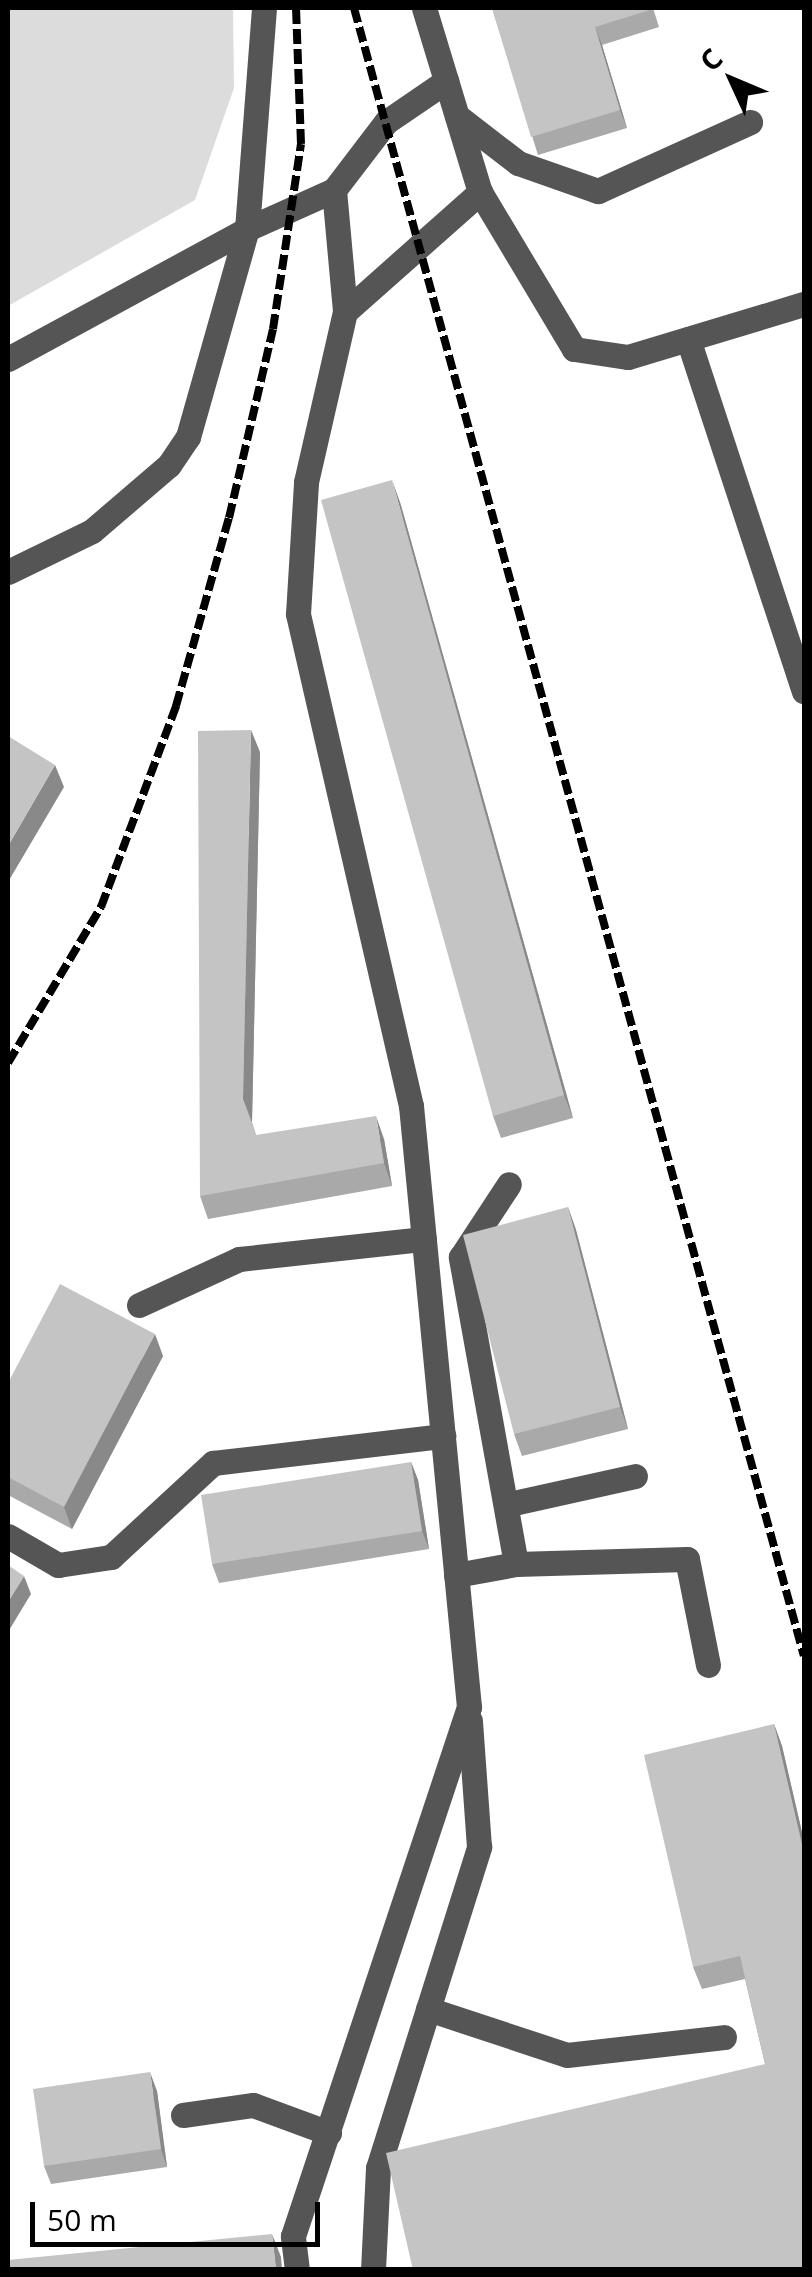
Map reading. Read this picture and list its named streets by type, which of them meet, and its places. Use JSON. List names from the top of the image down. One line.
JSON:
{"scale_bar":"50 m","north":"top left"}
